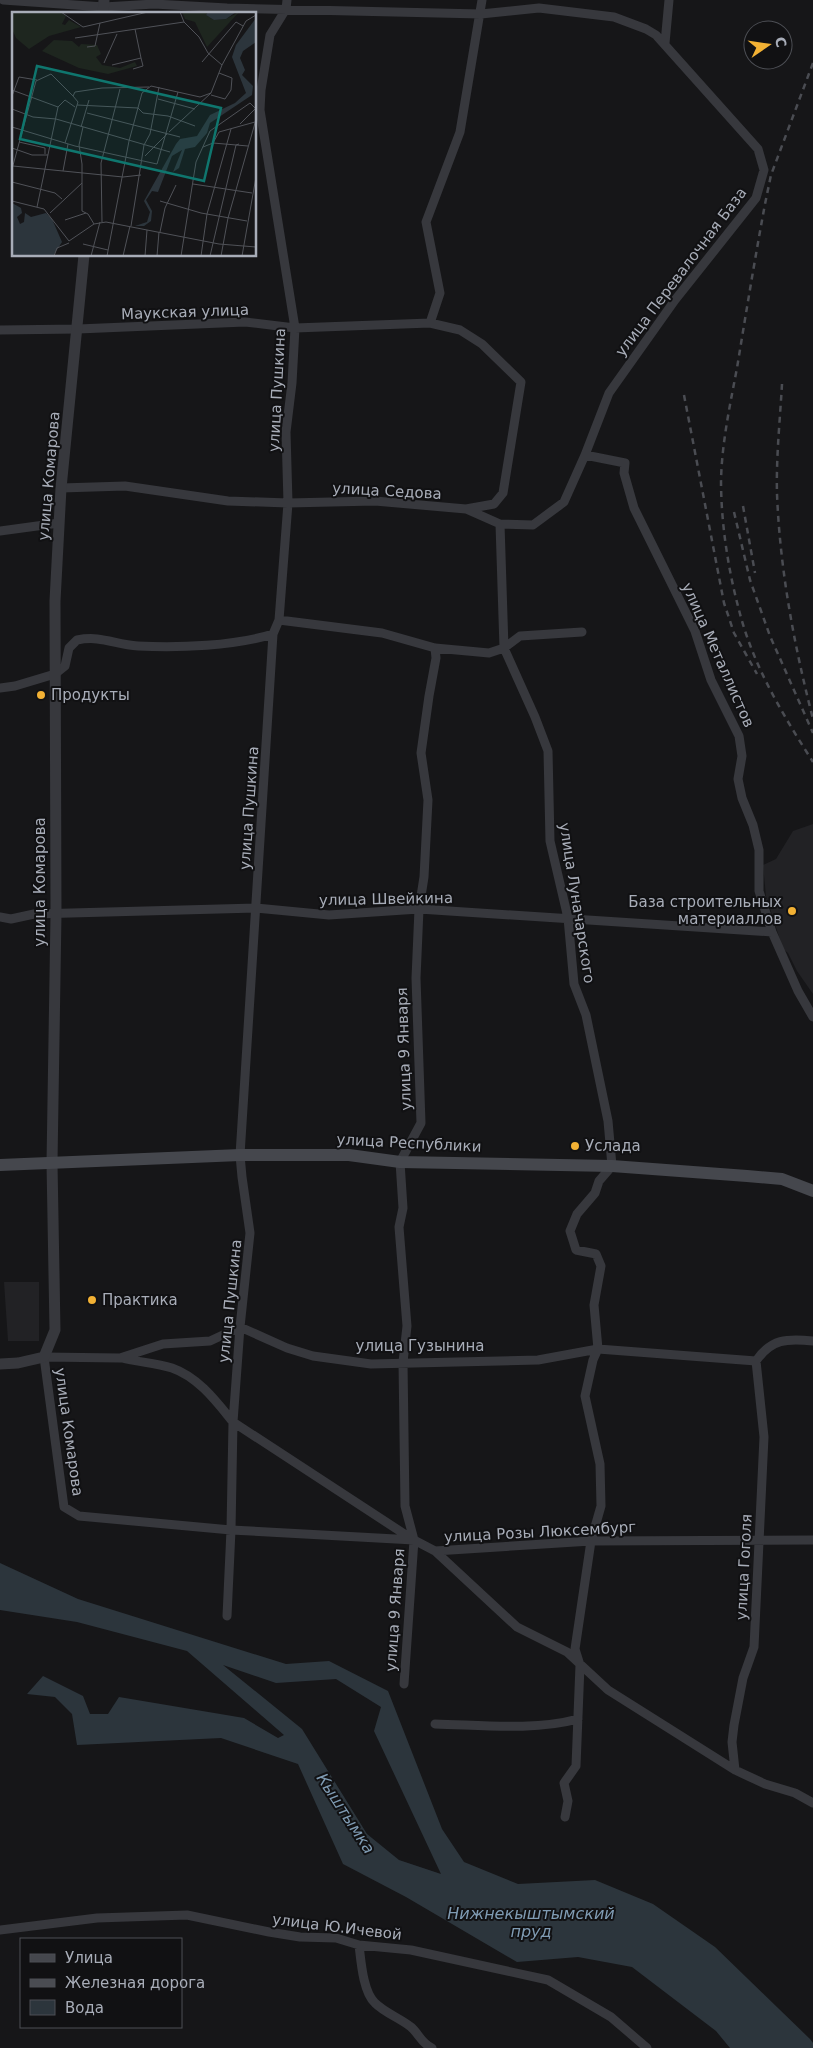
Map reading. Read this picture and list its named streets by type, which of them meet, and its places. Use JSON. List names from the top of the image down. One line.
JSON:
{"streets":{"main road":["улица Республики"],"street":["улица Перевалочная База","Маукская улица","улица Пушкина","улица Комарова","улица Седова","улица Металлистов","улица Швейкина","улица Луначарского","улица 9 Января","улица Гузынина","улица Розы Люксембург","улица Гоголя","улица Ю.Ичевой"]},"crossings":[["улица Перевалочная База","улица Седова"],["улица Перевалочная База","улица Металлистов"],["Маукская улица","улица Пушкина"],["Маукская улица","улица Комарова"],["улица Пушкина","улица Седова"],["улица Пушкина","улица Швейкина"],["улица Пушкина","улица Республики"],["улица Пушкина","улица Гузынина"],["улица Пушкина","улица Розы Люксембург"],["улица Комарова","улица Седова"],["улица Комарова","улица Швейкина"],["улица Комарова","улица Республики"],["улица Комарова","улица Розы Люксембург"],["улица Седова","улица Металлистов"],["улица Седова","улица Луначарского"],["улица Металлистов","улица Швейкина"],["улица Швейкина","улица Луначарского"],["улица Швейкина","улица 9 Января"],["улица Луначарского","улица Республики"],["улица 9 Января","улица Республики"],["улица 9 Января","улица Гузынина"],["улица 9 Января","улица Розы Люксембург"],["улица Гузынина","улица Гоголя"],["улица Розы Люксембург","улица Гоголя"]],"water":["Кыштымка","Нижнекыштымский пруд"],"places":["Продукты","База cтроительных материаллов","Услада","Практика"],"legend":["Улица","Железная дорога","Вода"],"north":"right"}
